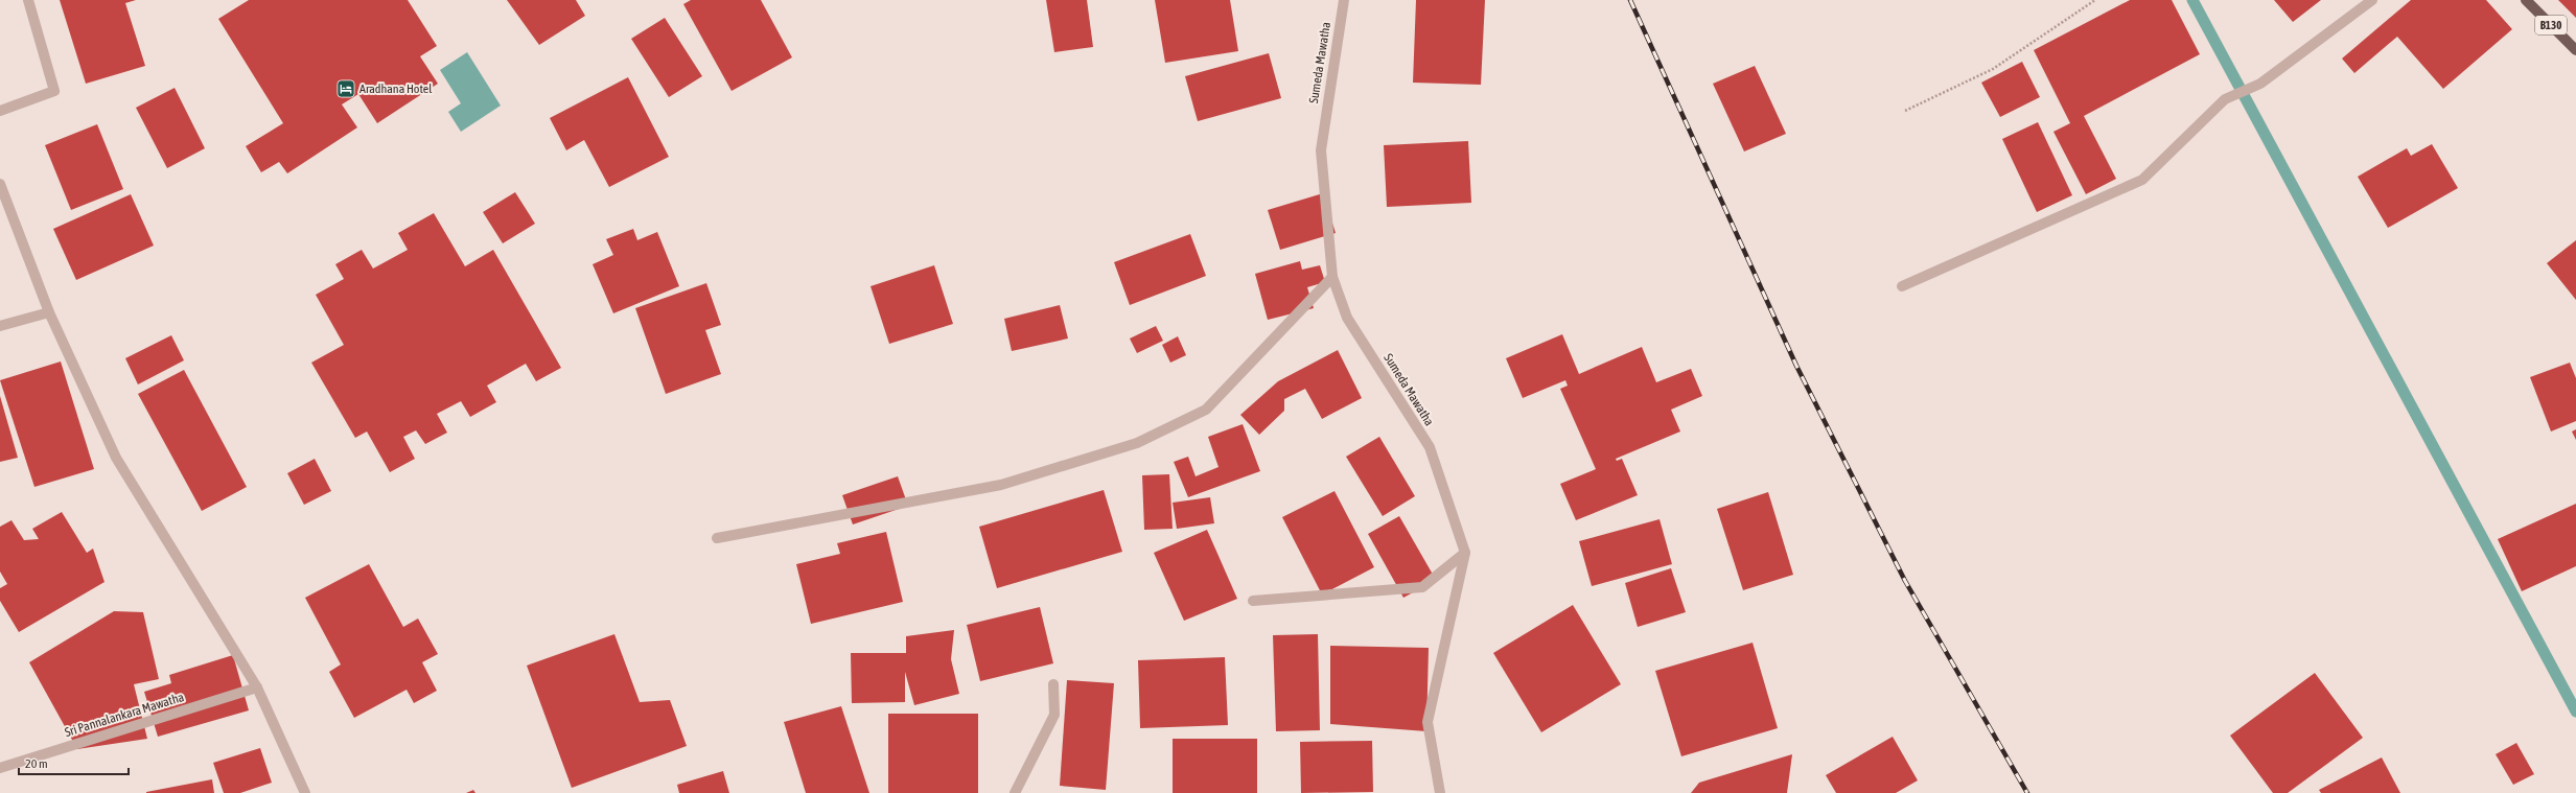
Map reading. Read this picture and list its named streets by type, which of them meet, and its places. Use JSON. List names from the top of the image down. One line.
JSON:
{"streets":{"main road":["B130"],"street":["Sumeda Mawatha","Sri Pannalankara Mawatha"]},"places":{"hotel":["Aradhana Hotel"]},"scale_bar":"20 m"}
